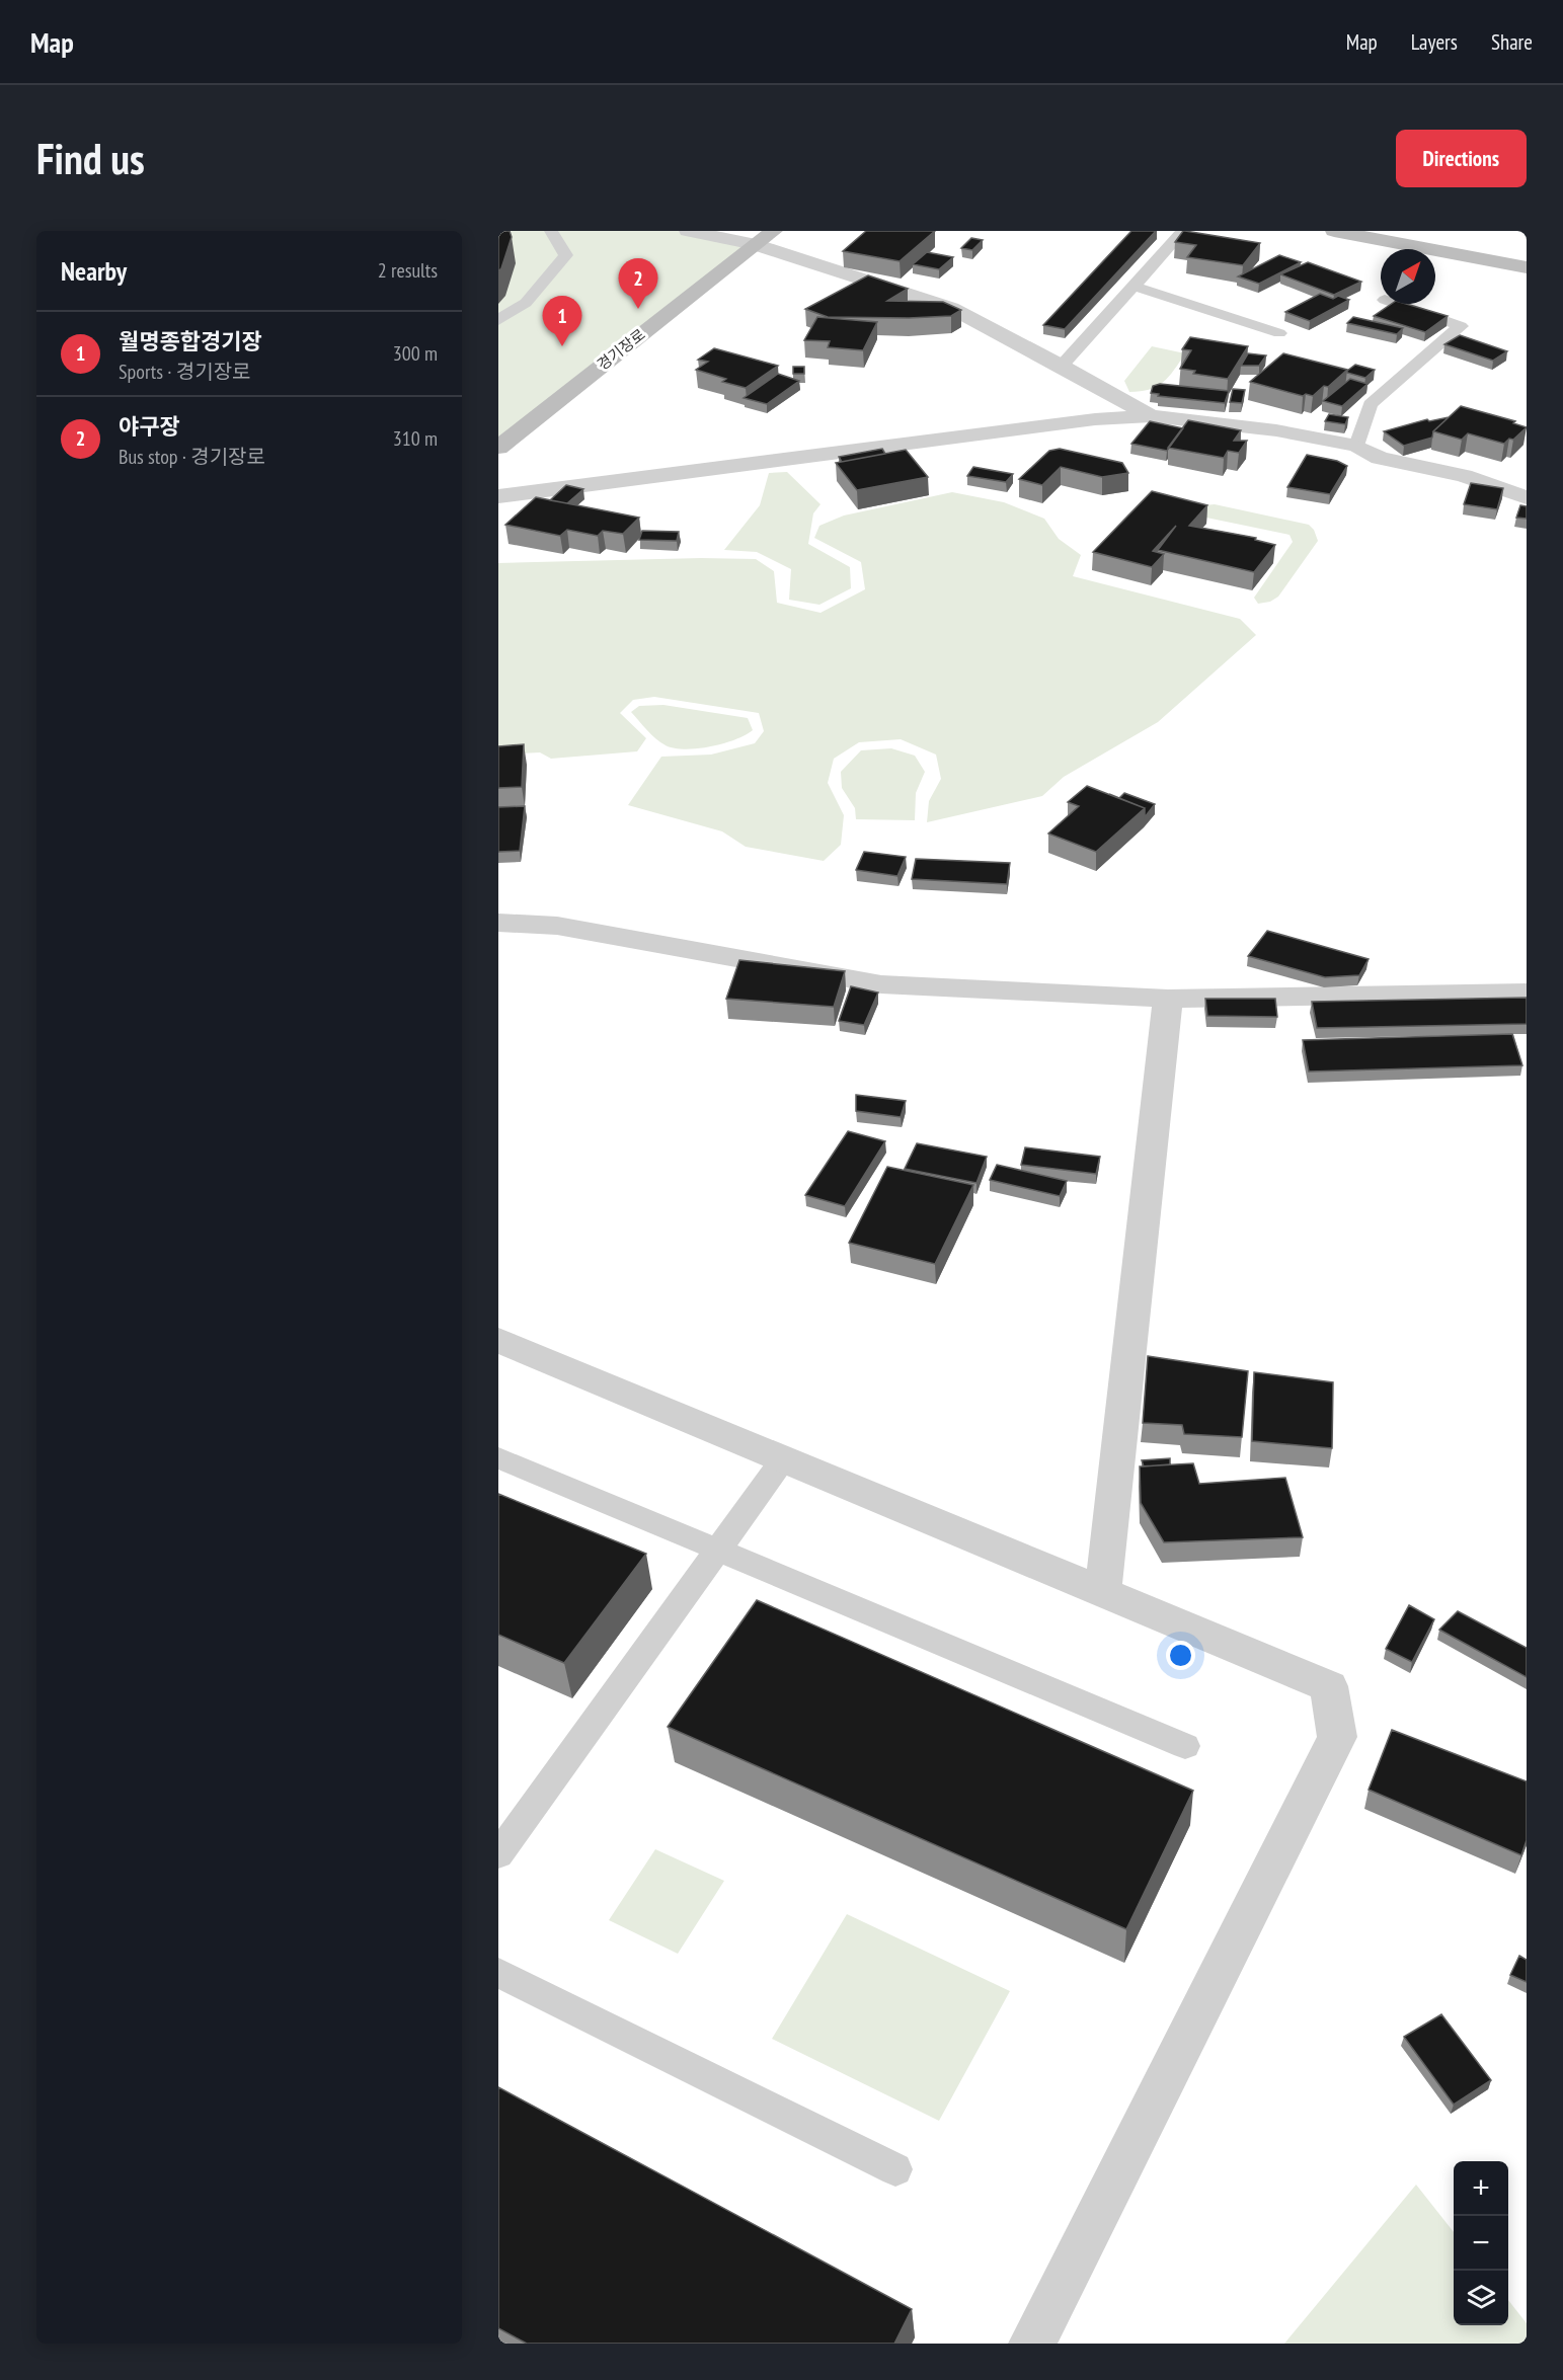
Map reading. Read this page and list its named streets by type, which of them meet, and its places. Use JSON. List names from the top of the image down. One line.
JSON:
{"streets":{"street":["경기장로"]},"north":"top right","page":{"header":"Map","nav":["Map","Layers","Share"],"buttons":"Directions","title":"Find us","heading":["Nearby","2 results"],"pins":["2","1"],"list":[{"mark":"1","name":"월명종합경기장","note":"Sports · 경기장로","value":"300 m"},{"mark":"2","name":"야구장","note":"Bus stop · 경기장로","value":"310 m"}],"map_buttons":["+","−"]}}
